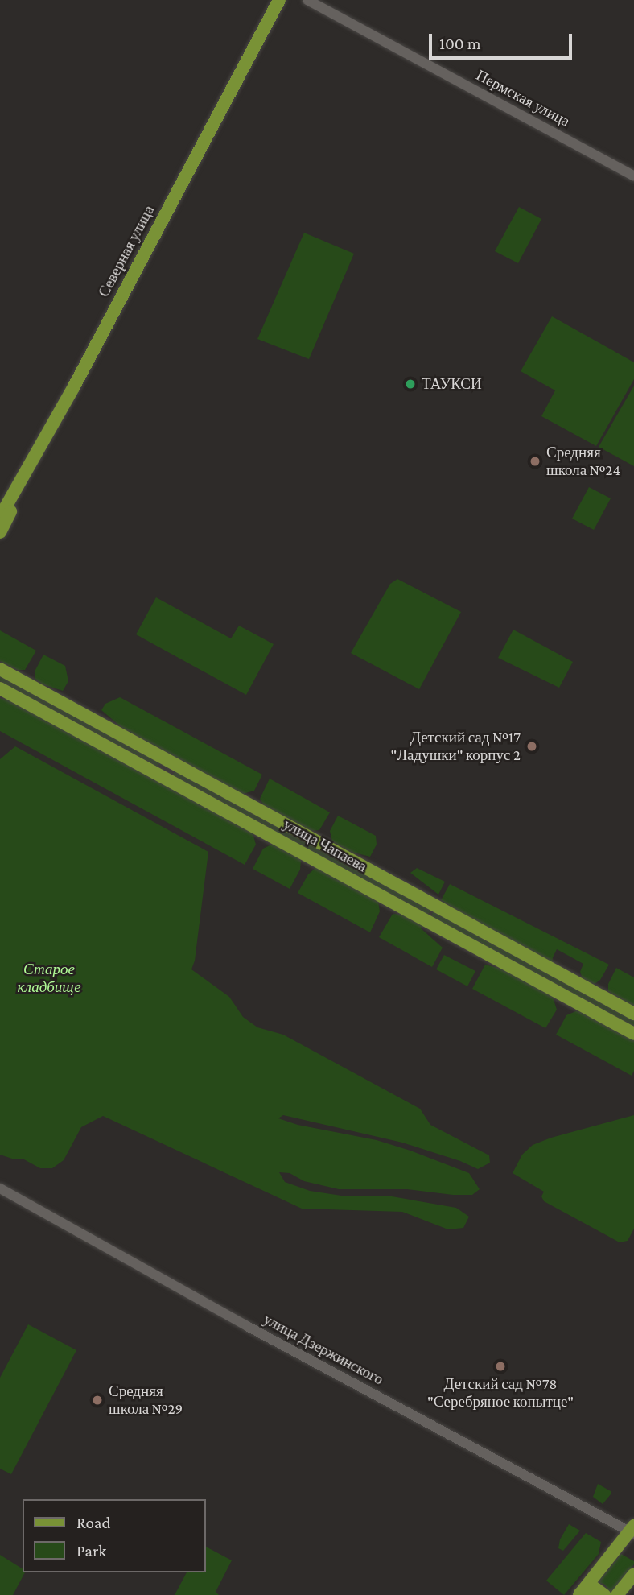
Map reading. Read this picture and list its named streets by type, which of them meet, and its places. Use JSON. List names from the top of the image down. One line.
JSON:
{"streets":{"main road":["Северная улица","улица Чапаева"],"street":["Пермская улица","улица Дзержинского"]},"parks":["Старое кладбище"],"places":["ТАУКСИ","Средняя школа №24","Детский сад №17 \"Ладушки\" корпус 2","Детский сад №78 \"Серебряное копытце\"","Средняя школа №29"],"legend":["Road","Park"],"scale_bar":"100 m"}
